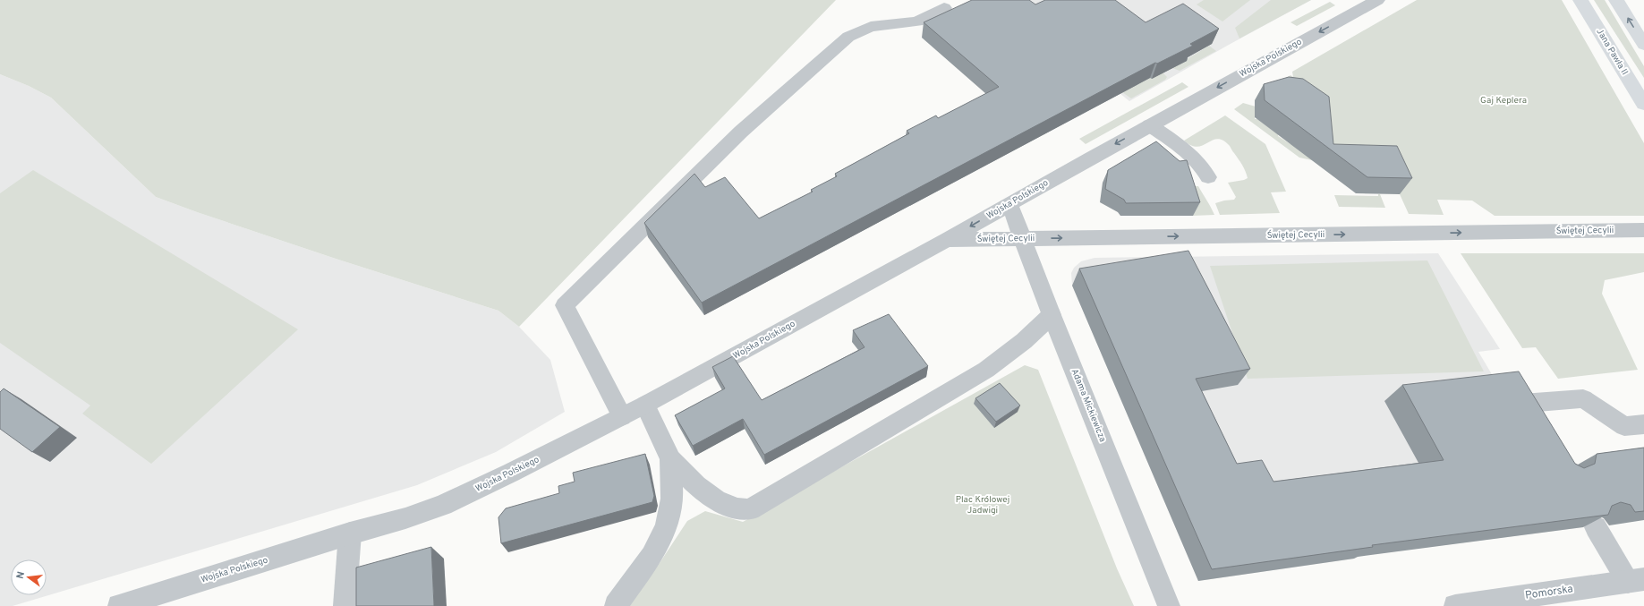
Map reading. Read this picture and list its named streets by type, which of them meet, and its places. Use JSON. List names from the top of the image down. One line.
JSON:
{"streets":{"main road":["Jana Pawła II"],"street":["Wojska Polskiego","Świętej Cecylii","Adama Mickiewicza","Pomorska"]},"crossings":[["Wojska Polskiego","Świętej Cecylii"],["Wojska Polskiego","Adama Mickiewicza"],["Świętej Cecylii","Adama Mickiewicza"]],"one_way":["Wojska Polskiego","Świętej Cecylii"],"parks":["Gaj Keplera","Plac Królowej Jadwigi"],"north":"left"}
